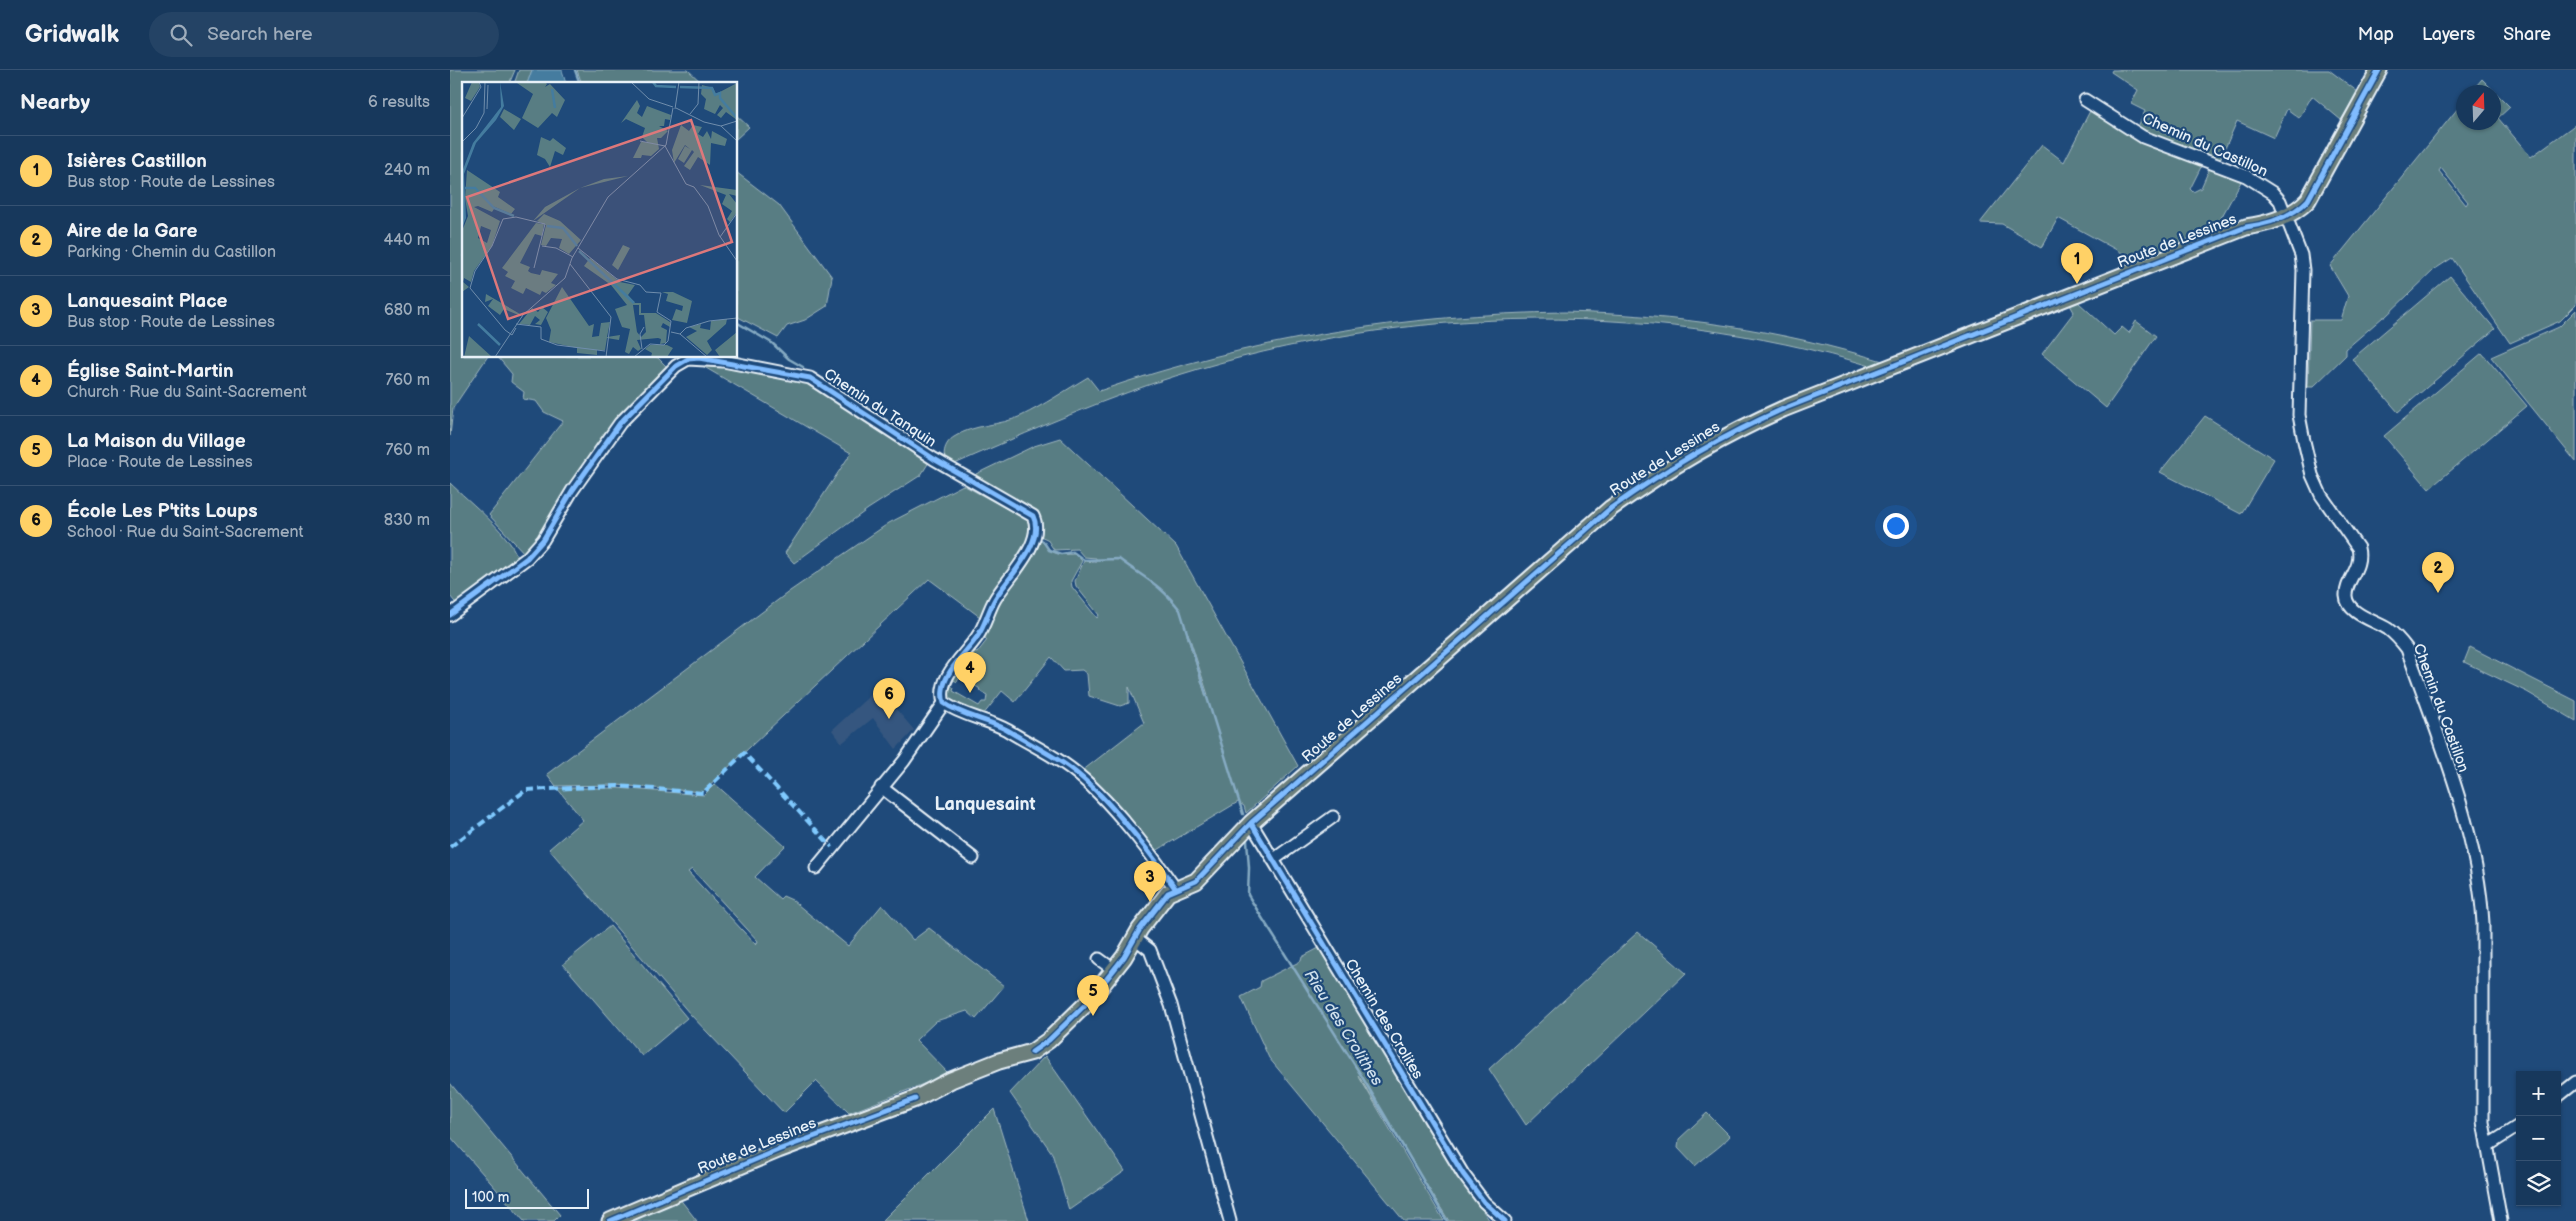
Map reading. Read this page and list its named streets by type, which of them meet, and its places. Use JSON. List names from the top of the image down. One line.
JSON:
{"streets":{"main road":["Route de Lessines"],"street":["Chemin du Castillon","Chemin du Tanquin","Chemin des Crolites"]},"crossings":[["Chemin du Castillon","Route de Lessines"],["Route de Lessines","Chemin des Crolites"]],"districts":["Lanquesaint"],"water":["Rieu des Crolithes"],"scale_bar":"100 m","north":"top","page":{"header":"Gridwalk","search":"Search here","nav":["Map","Layers","Share"],"heading":["Nearby","6 results"],"list":[{"mark":"1","name":"Isières Castillon","note":"Bus stop · Route de Lessines","value":"240 m"},{"mark":"2","name":"Aire de la Gare","note":"Parking · Chemin du Castillon","value":"440 m"},{"mark":"3","name":"Lanquesaint Place","note":"Bus stop · Route de Lessines","value":"680 m"},{"mark":"4","name":"Église Saint-Martin","note":"Church · Rue du Saint-Sacrement","value":"760 m"},{"mark":"5","name":"La Maison du Village","note":"Place · Route de Lessines","value":"760 m"},{"mark":"6","name":"École Les P'tits Loups","note":"School · Rue du Saint-Sacrement","value":"830 m"}],"pins":["1","2","4","6","3","5"],"map_buttons":["+","−"],"scale":"100 m"}}
